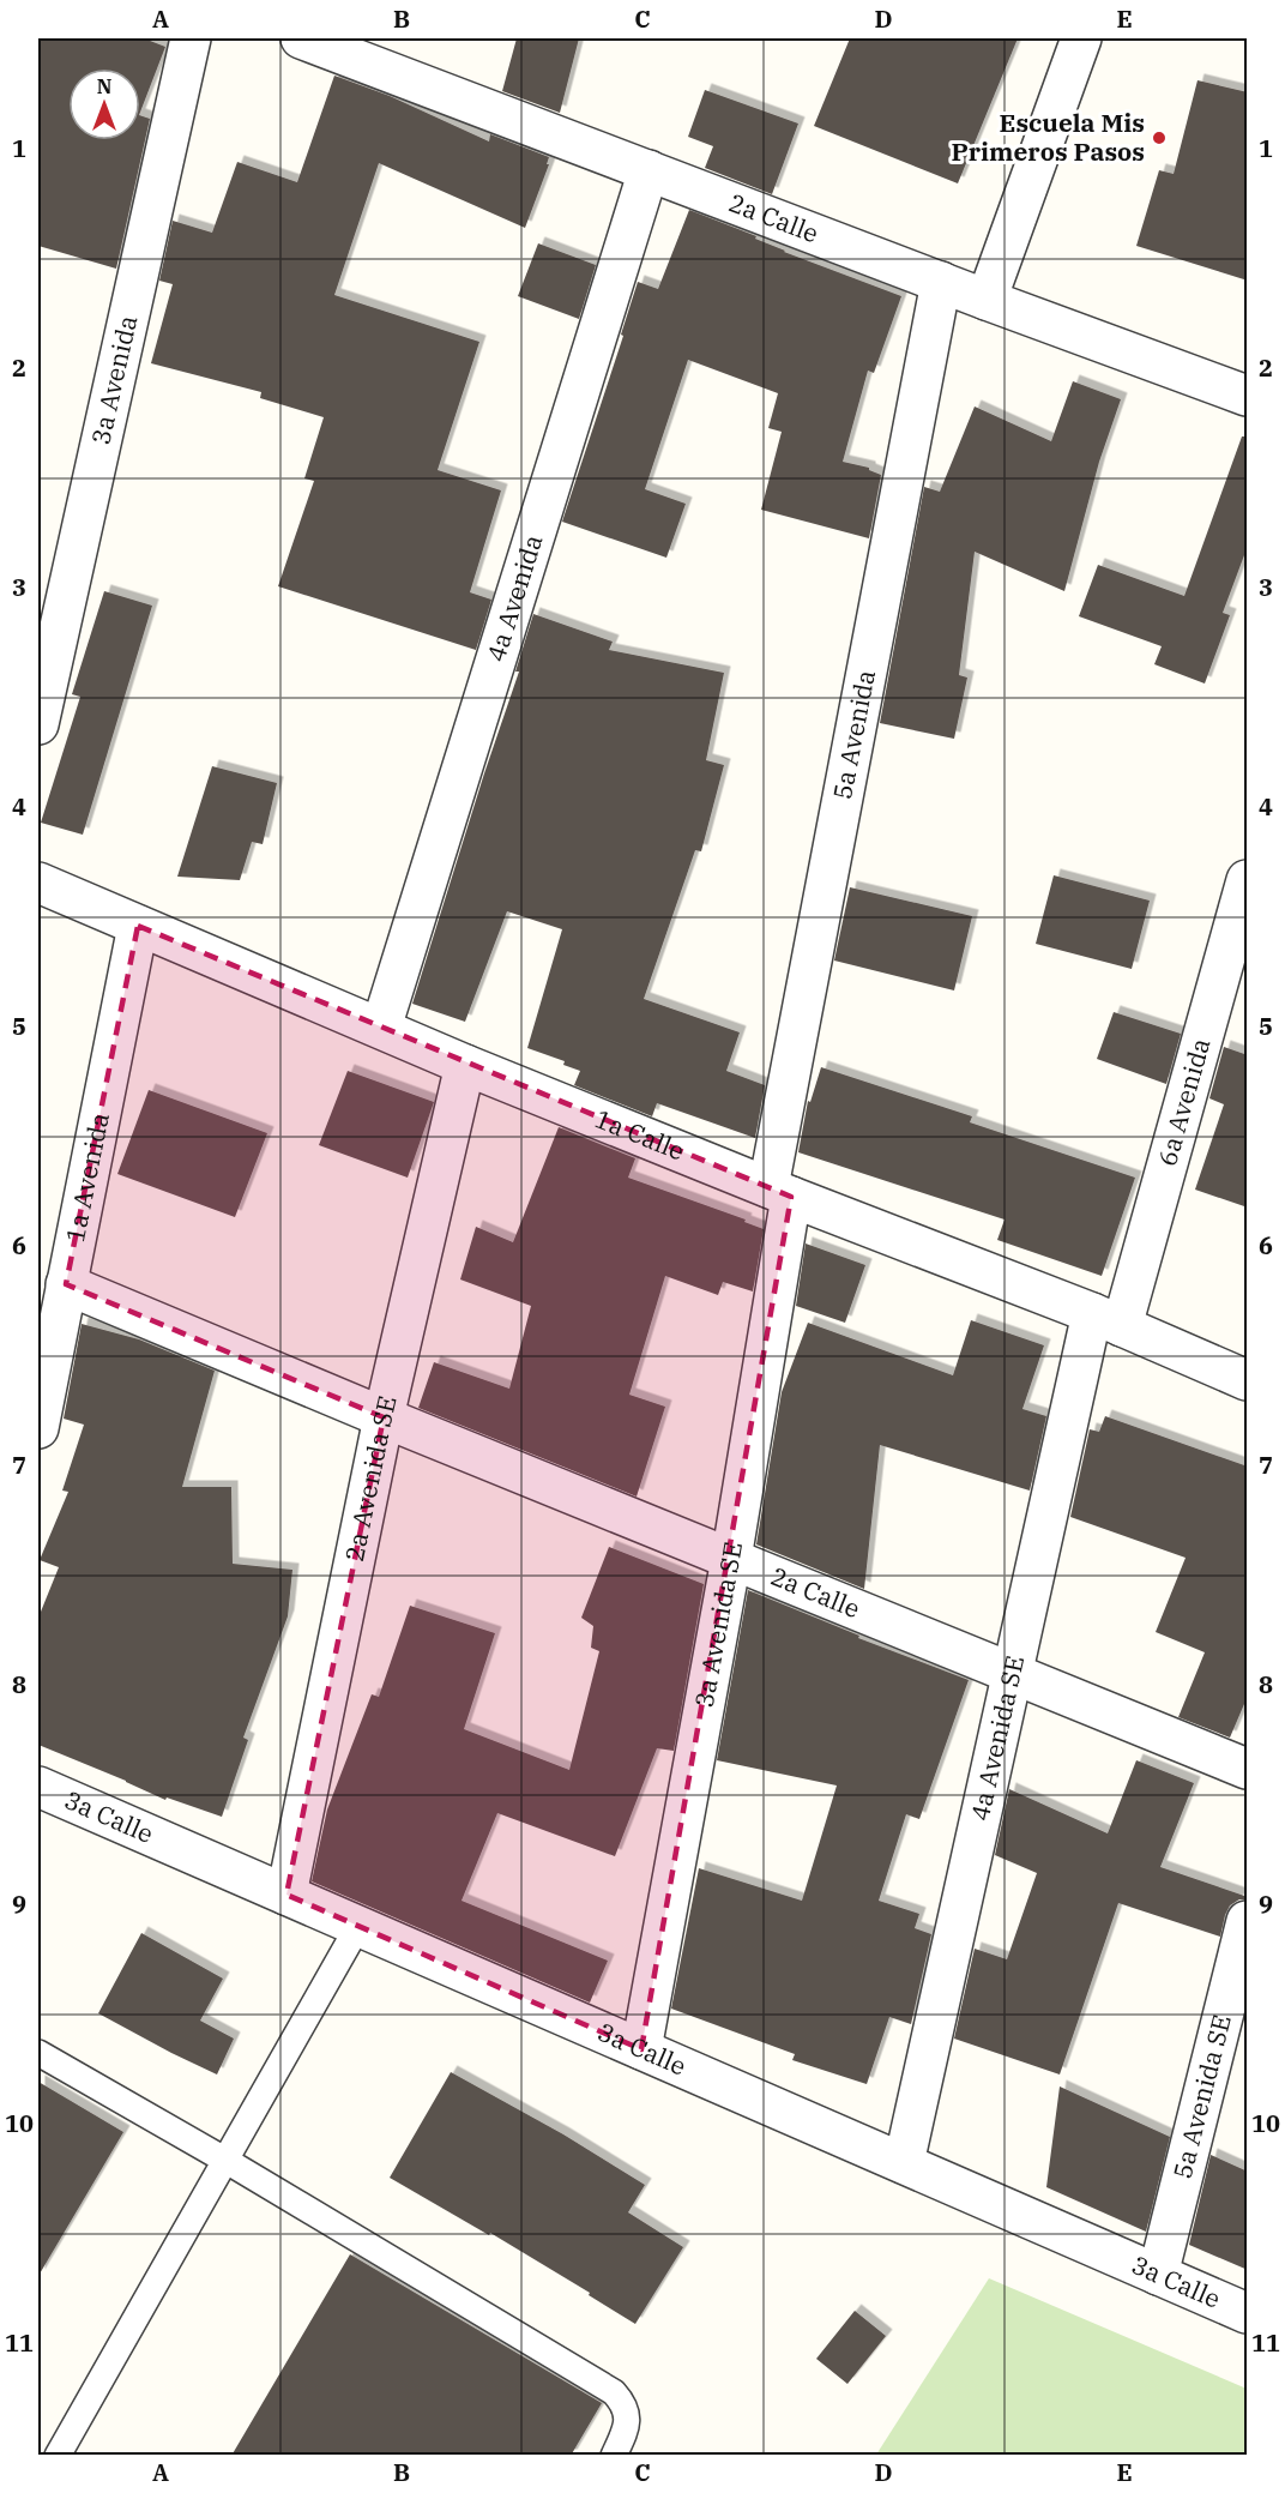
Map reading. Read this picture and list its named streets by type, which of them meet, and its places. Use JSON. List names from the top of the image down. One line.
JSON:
{"streets":{"street":["2a Calle","3a Avenida","4a Avenida","5a Avenida","6a Avenida","1a Calle","1a Avenida","2a Avenida SE","3a Avenida SE","4a Avenida SE","3a Calle","5a Avenida SE"]},"crossings":[["2a Calle","4a Avenida"],["2a Calle","5a Avenida"],["2a Calle","1a Avenida"],["2a Calle","2a Avenida SE"],["2a Calle","3a Avenida SE"],["2a Calle","4a Avenida SE"],["4a Avenida","1a Calle"],["5a Avenida","1a Calle"],["5a Avenida","3a Avenida SE"],["6a Avenida","1a Calle"],["6a Avenida","4a Avenida SE"],["1a Calle","1a Avenida"],["1a Calle","2a Avenida SE"],["1a Calle","3a Avenida SE"],["1a Calle","4a Avenida SE"],["2a Avenida SE","3a Calle"],["3a Avenida SE","3a Calle"],["4a Avenida SE","3a Calle"],["3a Calle","5a Avenida SE"]],"places":["Escuela Mis Primeros Pasos"],"north":"top","grid":{"columns":["A","B","C","D","E"],"rows":["1","2","3","4","5","6","7","8","9","10","11"]}}
